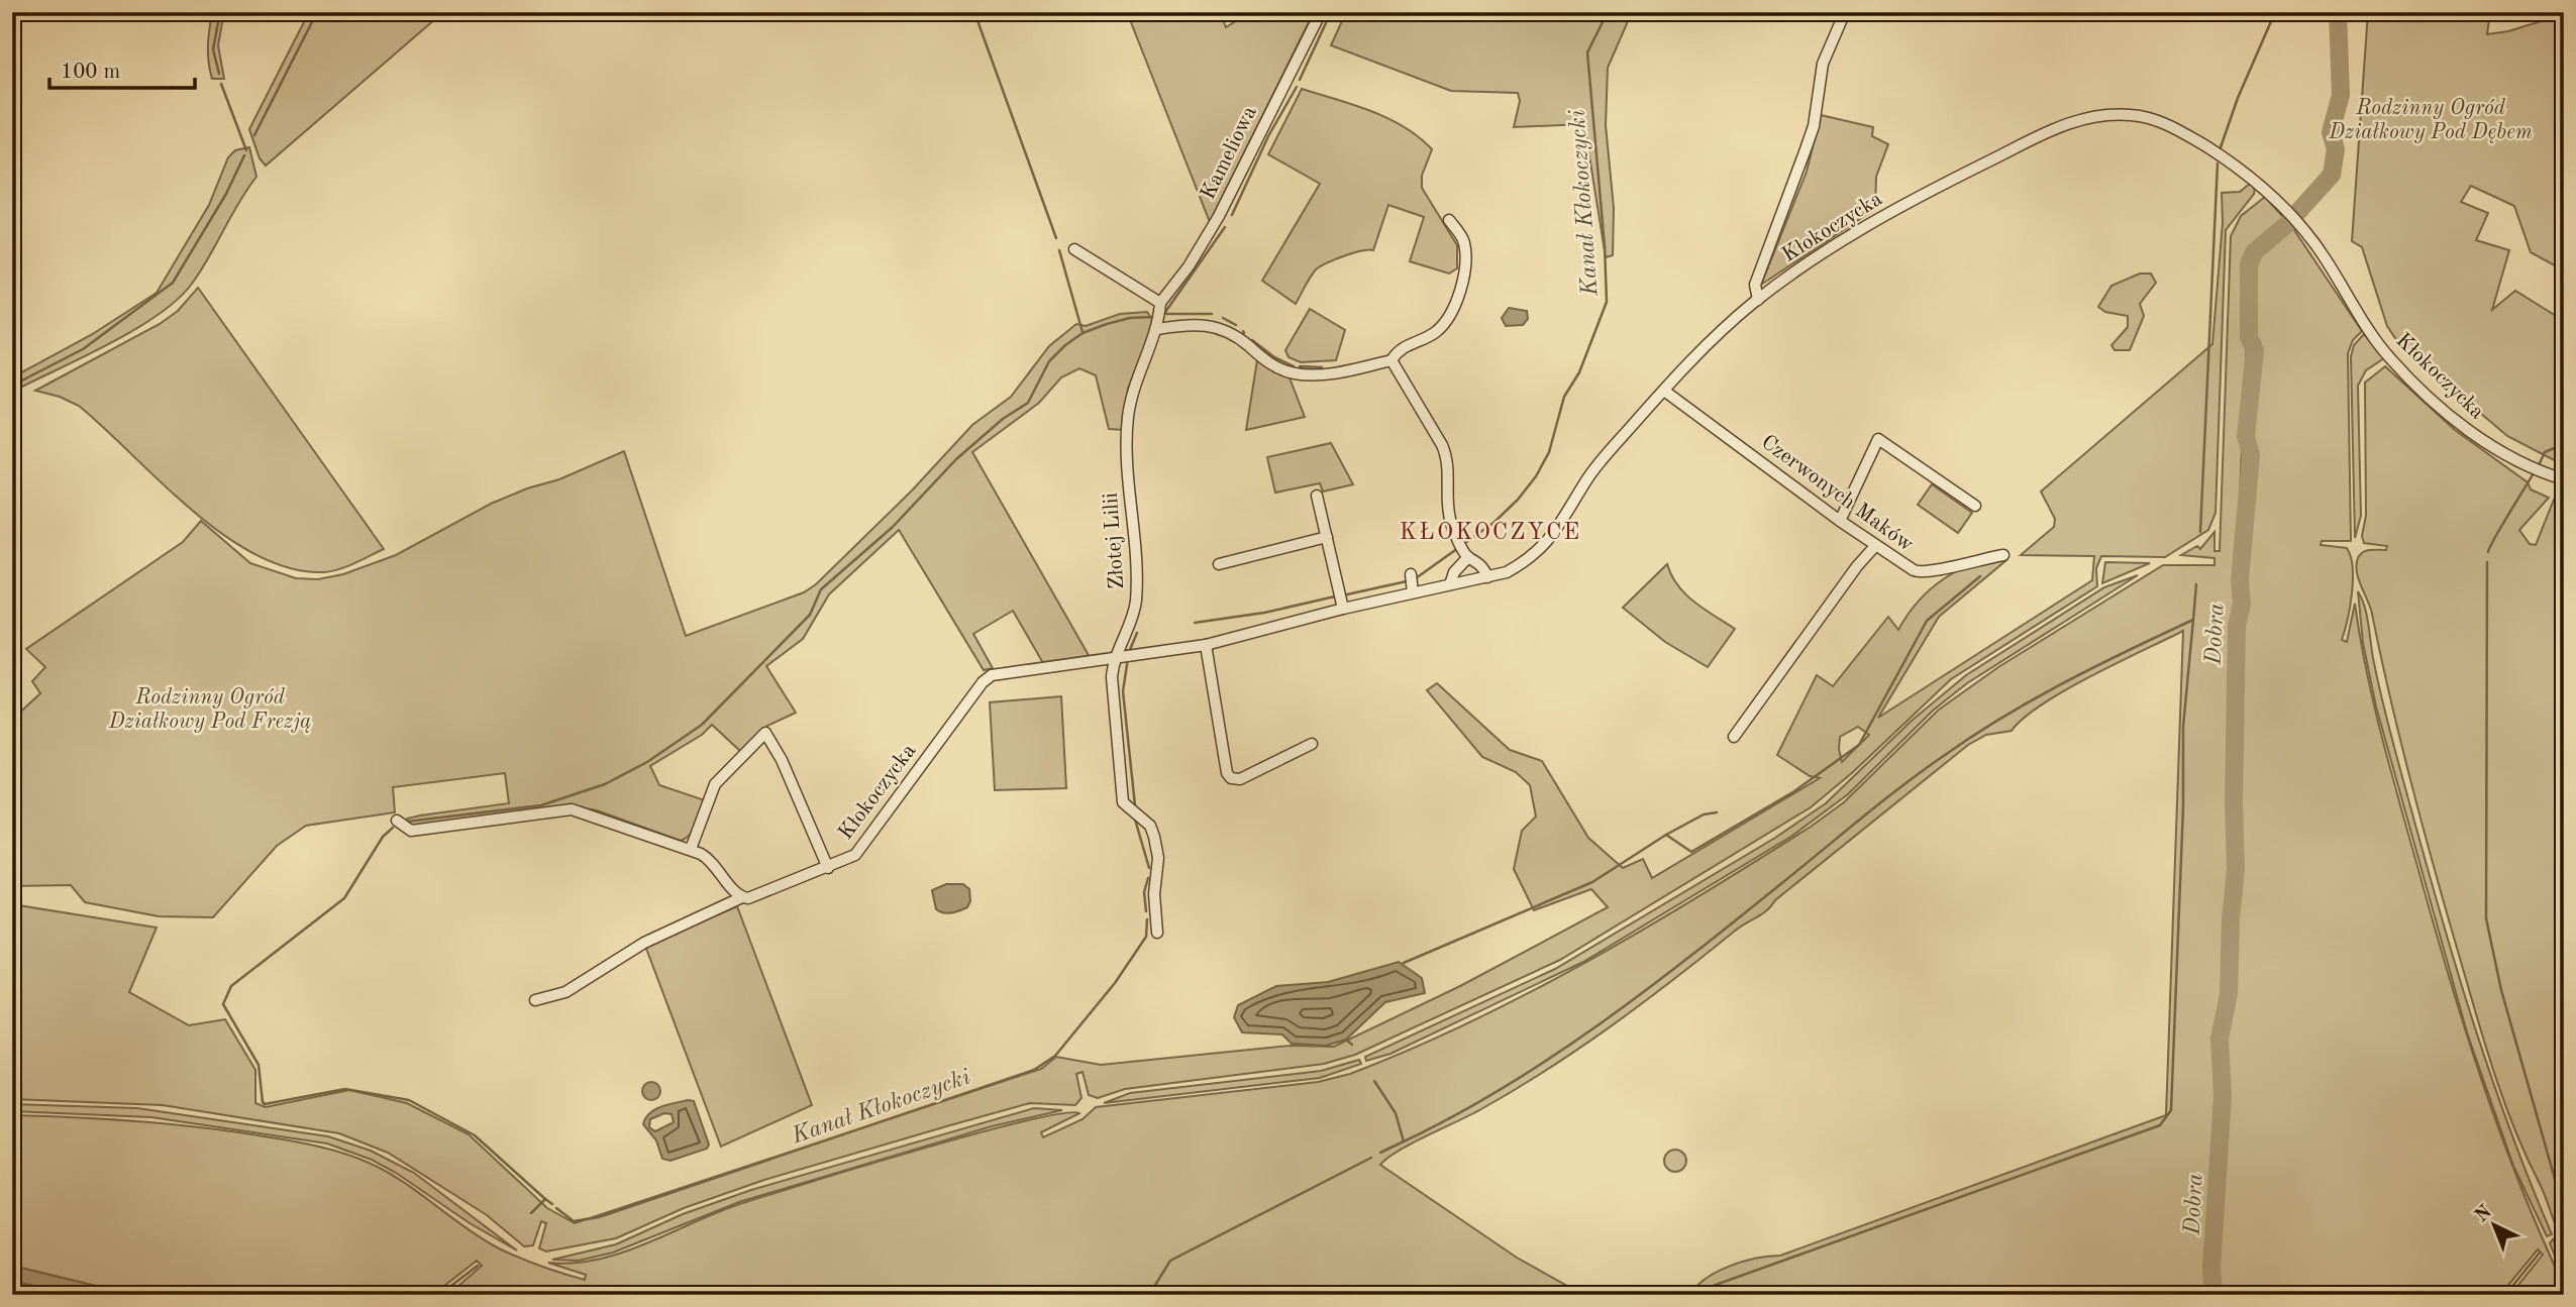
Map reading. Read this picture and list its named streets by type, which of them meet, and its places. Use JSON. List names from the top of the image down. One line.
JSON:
{"streets":{"street":["Kameliowa","Kłokoczycka","Czerwonych Maków","Złotej Lilii"]},"crossings":[["Kameliowa","Złotej Lilii"],["Kłokoczycka","Czerwonych Maków"],["Kłokoczycka","Złotej Lilii"]],"districts":["KŁOKOCZYCE"],"water":["Kanał Kłokoczycki","Dobra"],"parks":["Rodzinny Ogród Działkowy Pod Dębem","Rodzinny Ogród Działkowy Pod Frezją"],"scale_bar":"100 m","north":"top left"}
